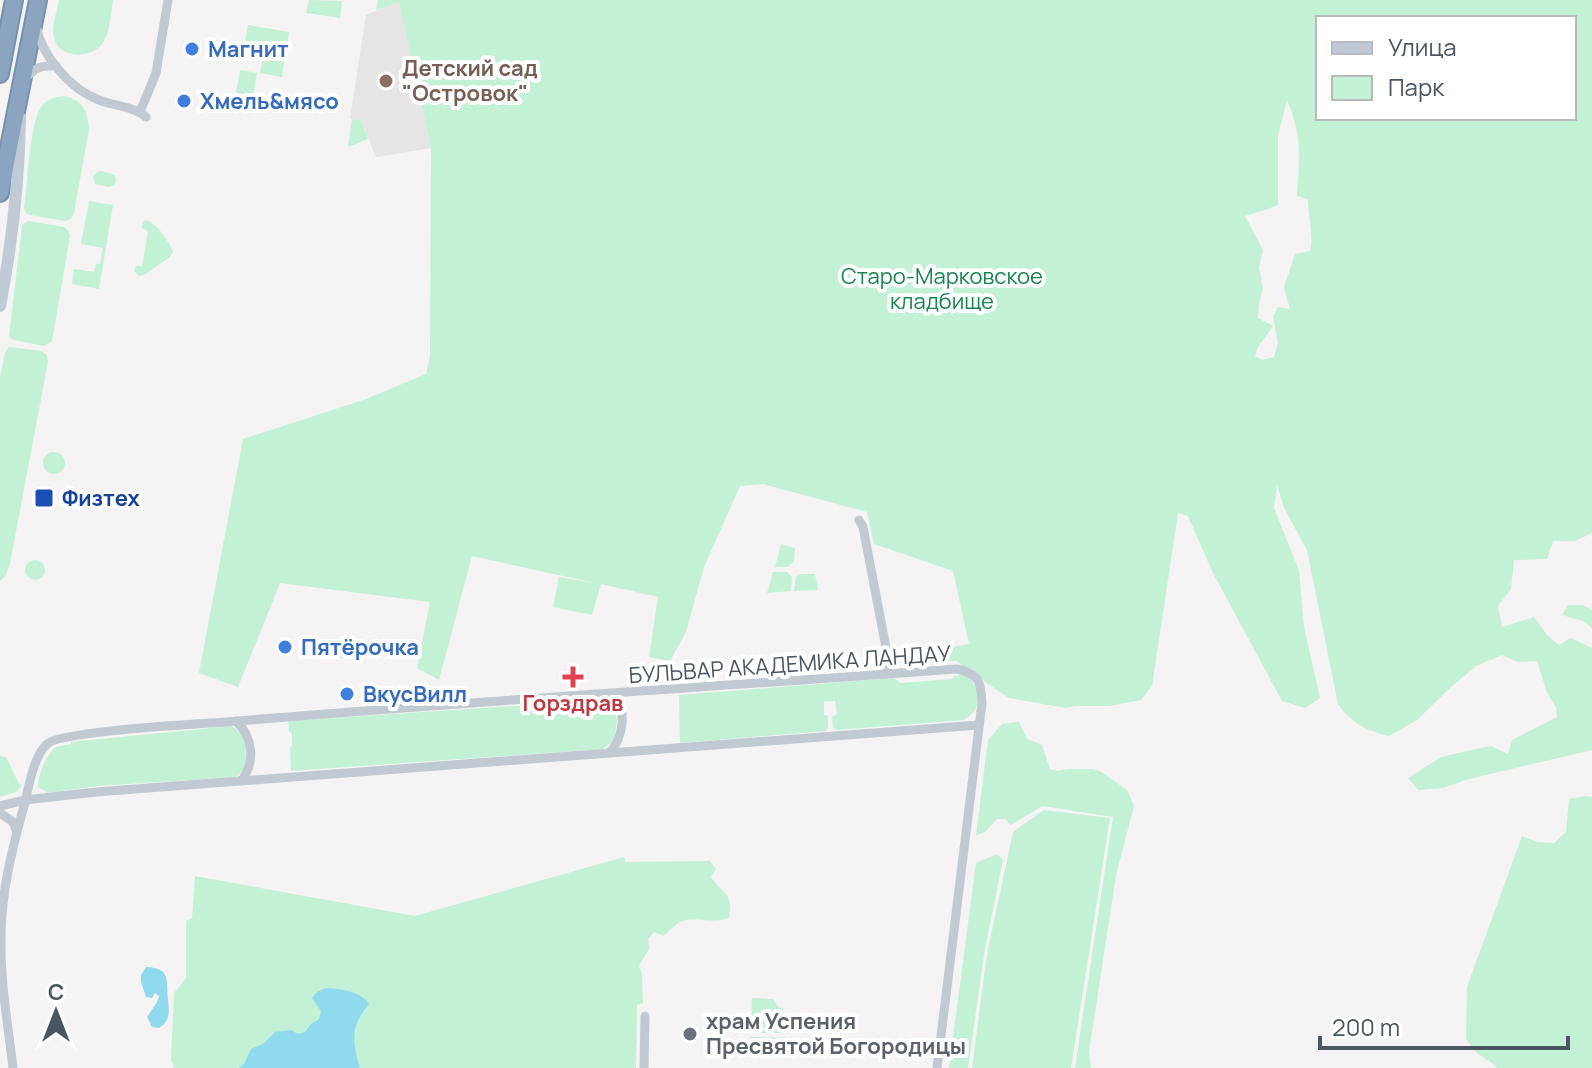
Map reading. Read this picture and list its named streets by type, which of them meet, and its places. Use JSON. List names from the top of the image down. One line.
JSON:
{"streets":{"street":["БУЛЬВАР АКАДЕМИКА ЛАНДАУ"]},"parks":["Старо-Марковское кладбище"],"places":{"other":["Магнит","Детский сад \"Островок\"","Хмель&мясо","Пятёрочка","ВкусВилл","храм Успения Пресвятой Богородицы"],"transit":["Физтех"],"health":["Горздрав"]},"legend":["Улица","Парк"],"scale_bar":"200 m","north":"top"}
